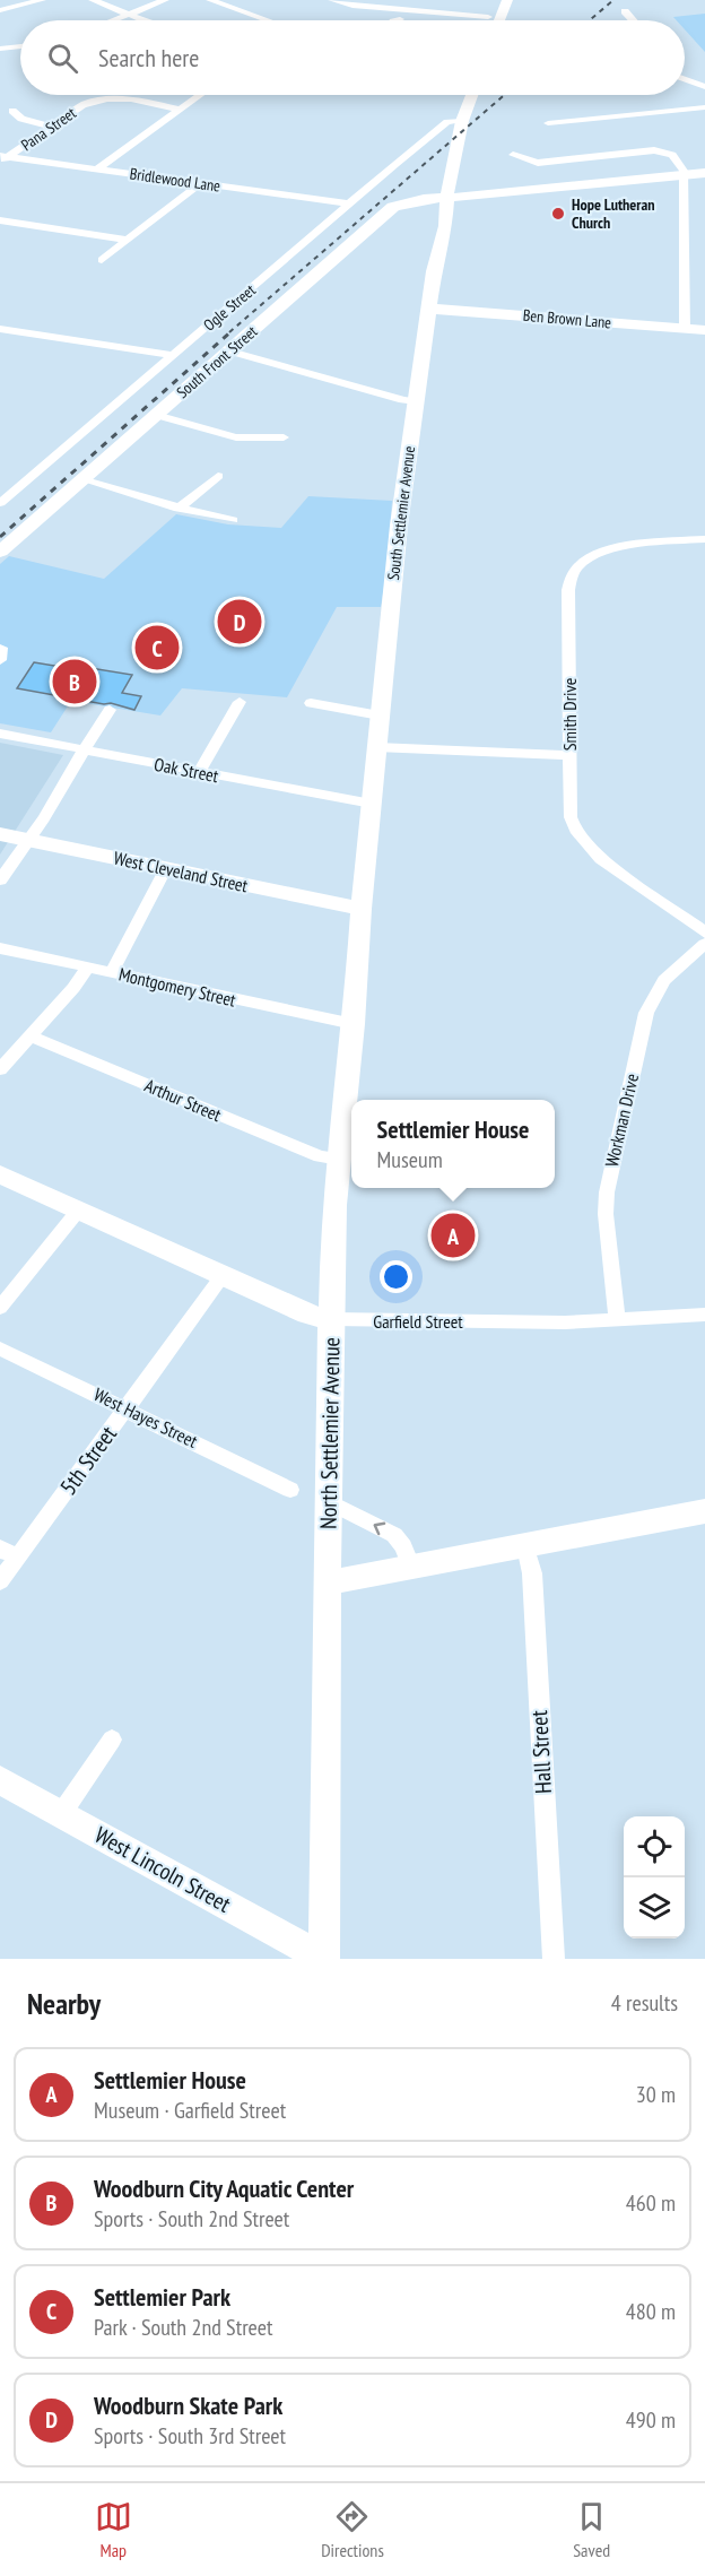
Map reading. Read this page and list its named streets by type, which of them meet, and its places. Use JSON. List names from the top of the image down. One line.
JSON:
{"streets":{"main road":["Ben Brown Lane","South Front Street","South Settlemier Avenue","West Cleveland Street","Garfield Street","North Settlemier Avenue","West Lincoln Street"],"street":["Pana Street","Bridlewood Lane","Ogle Street","Smith Drive","Oak Street","Montgomery Street","Arthur Street","Workman Drive","West Hayes Street","5th Street","Hall Street"]},"crossings":[["Pana Street","Bridlewood Lane"],["Bridlewood Lane","Ogle Street"],["Ogle Street","South Settlemier Avenue"],["Ben Brown Lane","South Settlemier Avenue"],["South Front Street","South Settlemier Avenue"],["South Settlemier Avenue","Oak Street"],["South Settlemier Avenue","West Cleveland Street"],["South Settlemier Avenue","North Settlemier Avenue"],["West Cleveland Street","North Settlemier Avenue"],["Montgomery Street","North Settlemier Avenue"],["Arthur Street","North Settlemier Avenue"],["Workman Drive","Garfield Street"],["Garfield Street","North Settlemier Avenue"],["Garfield Street","5th Street"],["West Hayes Street","5th Street"],["North Settlemier Avenue","West Lincoln Street"]],"places":["Hope Lutheran Church"],"page":{"search":"Search here","pins":["D","C","B","A"],"popup":["Settlemier House","Museum"],"heading":["Nearby","4 results"],"list":[{"mark":"A","name":"Settlemier House","note":"Museum · Garfield Street","value":"30 m"},{"mark":"B","name":"Woodburn City Aquatic Center","note":"Sports · South 2nd Street","value":"460 m"},{"mark":"C","name":"Settlemier Park","note":"Park · South 2nd Street","value":"480 m"},{"mark":"D","name":"Woodburn Skate Park","note":"Sports · South 3rd Street","value":"490 m"}],"nav":["Map","Directions","Saved"]}}
